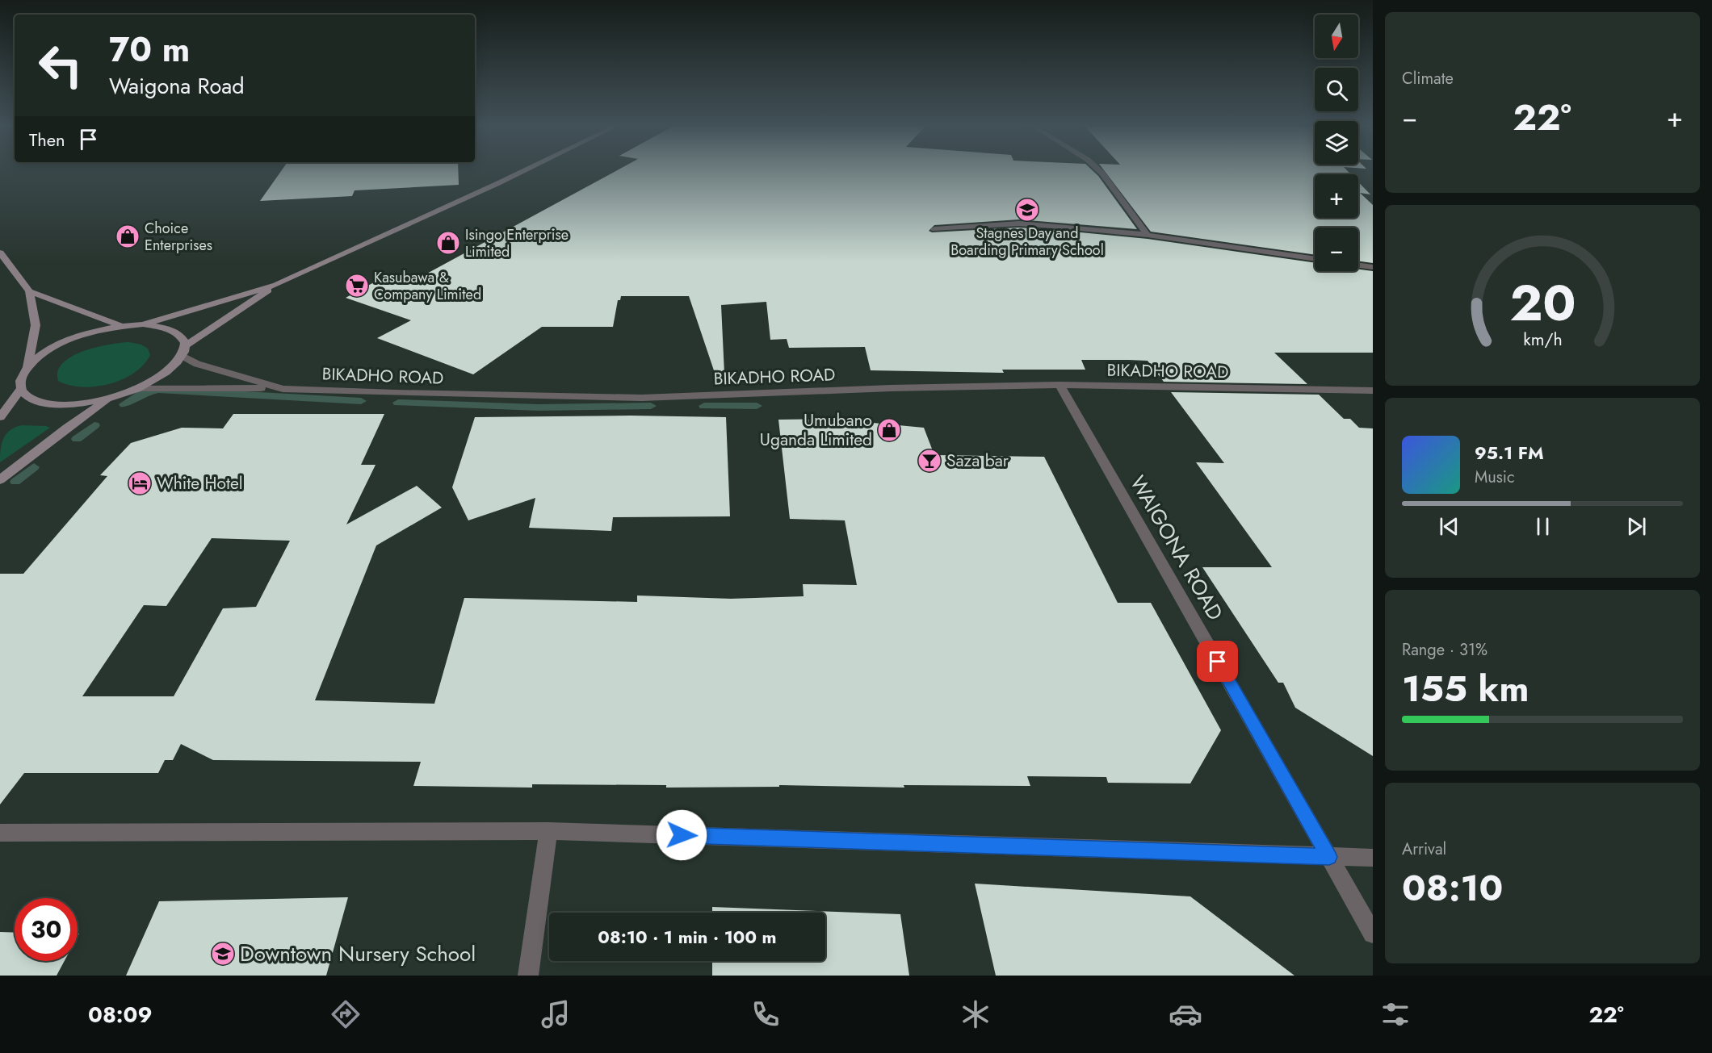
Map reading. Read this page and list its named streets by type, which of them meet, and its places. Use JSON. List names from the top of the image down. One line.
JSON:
{"streets":{"street":["BIKADHO ROAD","WAIGONA ROAD"]},"crossings":[["BIKADHO ROAD","WAIGONA ROAD"]],"places":{"school or university":["Stagnes Day and Boarding Primary School","Downtown Nursery School"],"shop":["Choice Enterprises","Isingo Enterprise Limited","Umubano Uganda Limited"],"supermarket":["Kasubawa & Company Limited"],"bar":["Saza bar"],"hotel":["White Hotel"]},"north":"bottom","page":{"tile":["Climate",["Range · 31%","155 km"],["Arrival","08:10"]],"map_buttons":["+","−"],"turn":["70 m","Waigona Road"],"heat":["−","22°","+"],"then":"Then","song":["95.1 FM","Music"],"limit":"30","trip":"08:10 · 1 min · 100 m","tabs":["08:09","22°"],"gauge":["20","km/h"]}}
